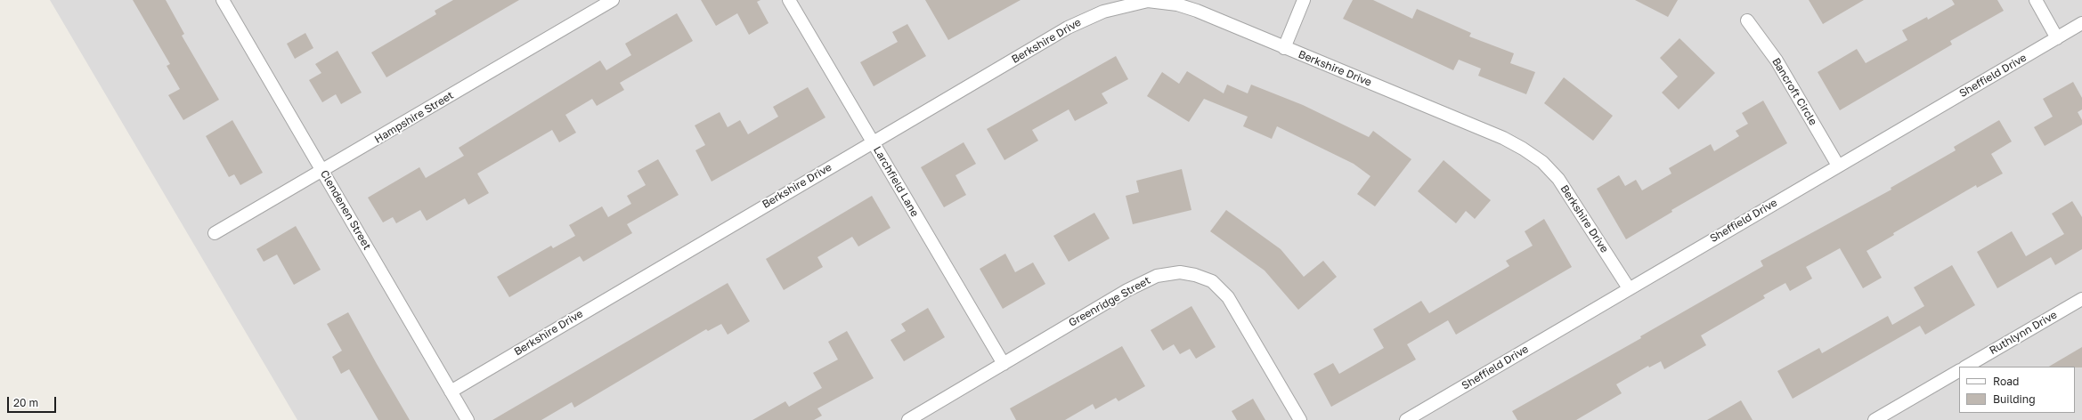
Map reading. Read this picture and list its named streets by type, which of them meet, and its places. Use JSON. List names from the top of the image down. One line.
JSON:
{"streets":{"street":["Berkshire Drive","Sheffield Drive","Bancroft Circle","Hampshire Street","Larchfield Lane","Clendenen Street","Greenridge Street","Ruthlynn Drive"]},"crossings":[["Berkshire Drive","Sheffield Drive"],["Berkshire Drive","Larchfield Lane"],["Berkshire Drive","Clendenen Street"],["Sheffield Drive","Bancroft Circle"],["Hampshire Street","Clendenen Street"],["Larchfield Lane","Greenridge Street"]],"legend":["Road","Building"],"scale_bar":"20 m"}
